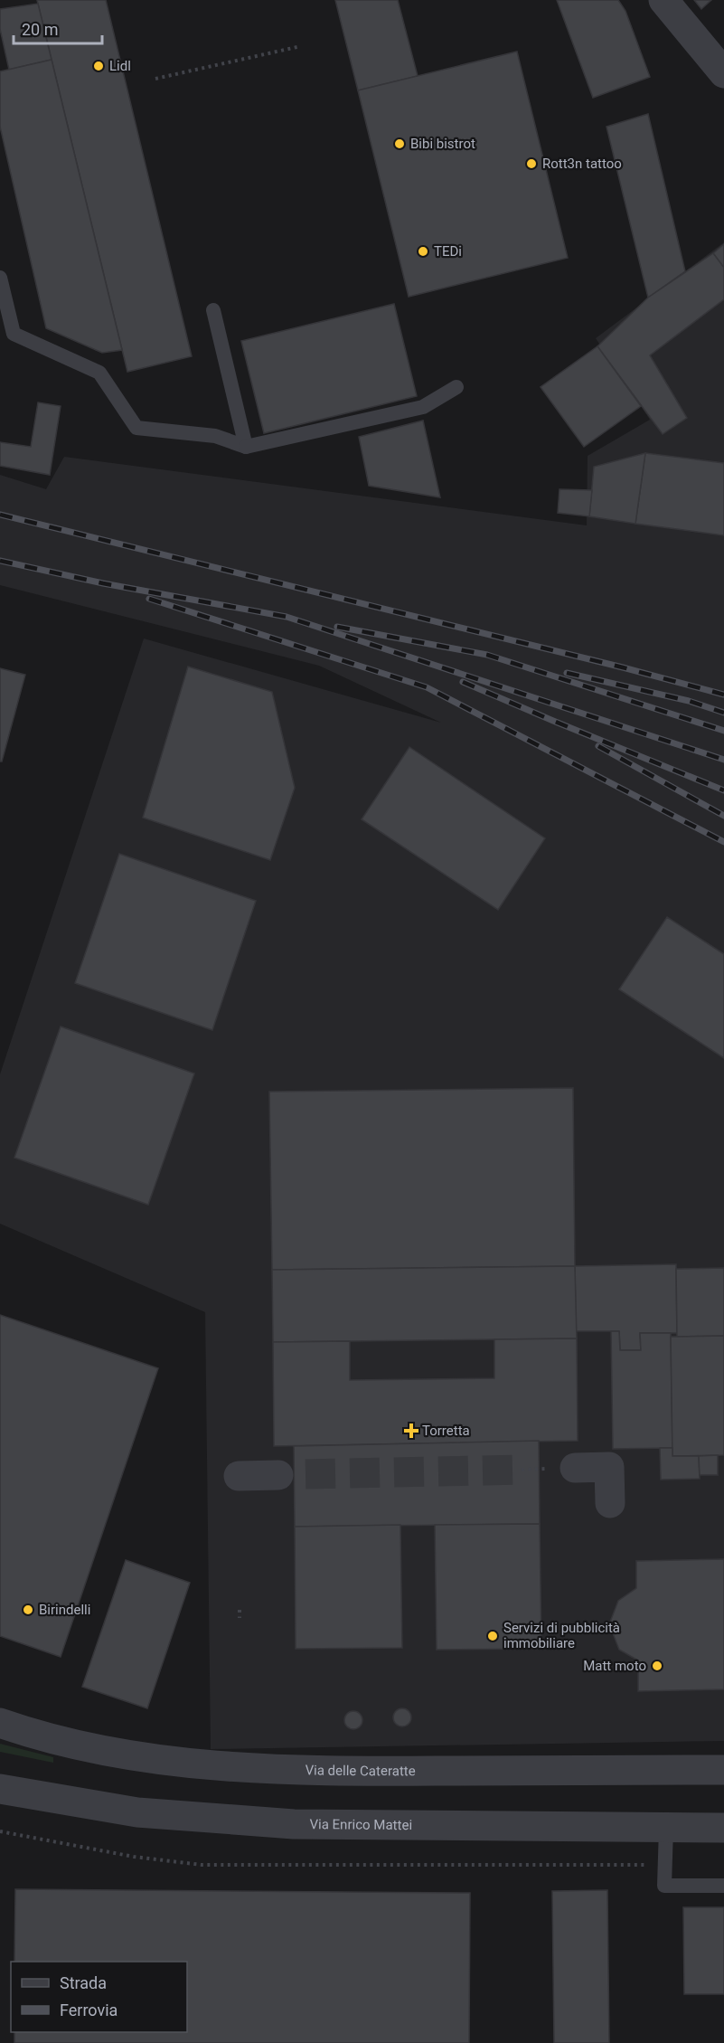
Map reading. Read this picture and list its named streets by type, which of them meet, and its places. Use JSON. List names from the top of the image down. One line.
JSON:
{"streets":{"street":["Via delle Cateratte","Via Enrico Mattei"]},"places":{"other":["Lidl","Bibi bistrot","Rott3n tattoo","TEDi","Birindelli","Servizi di pubblicità immobiliare","Matt moto"],"health":["Torretta"]},"legend":["Strada","Ferrovia"],"scale_bar":"20 m"}
